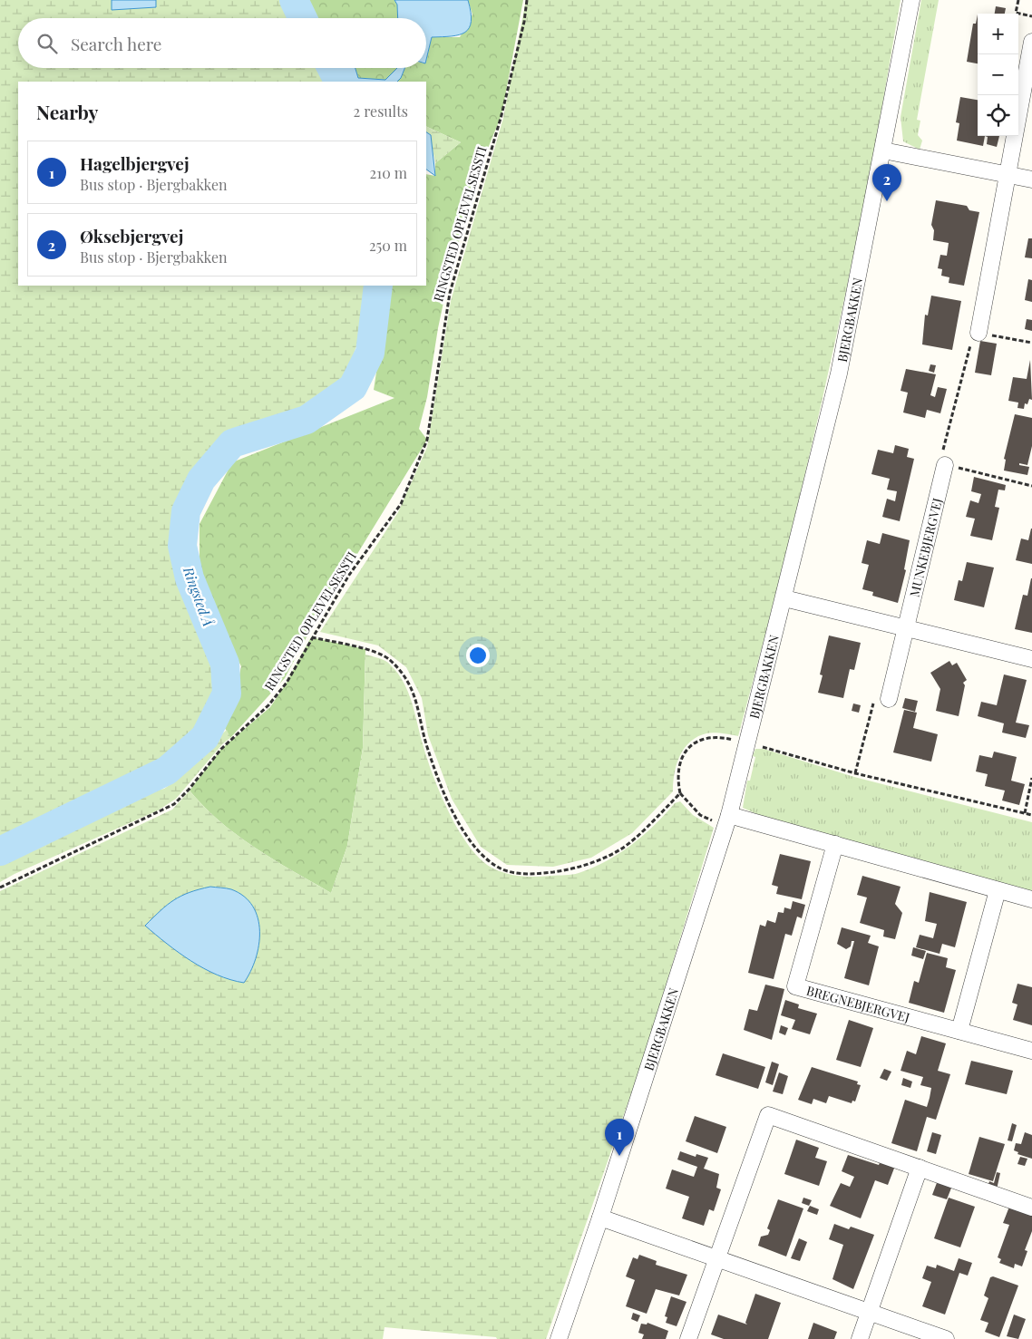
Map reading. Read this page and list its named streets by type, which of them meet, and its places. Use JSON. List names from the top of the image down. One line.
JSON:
{"streets":{"street":["BJERGBAKKEN","MUNKEBJERGVEJ","BREGNEBJERGVEJ"],"path":["RINGSTED OPLEVELSESSTI"]},"water":["Ringsted Å"],"page":{"map_buttons":["+","−"],"search":"Search here","heading":["Nearby","2 results"],"list":[{"mark":"1","name":"Hagelbjergvej","note":"Bus stop · Bjergbakken","value":"210 m"},{"mark":"2","name":"Øksebjergvej","note":"Bus stop · Bjergbakken","value":"250 m"}],"pins":["2","1"]}}
